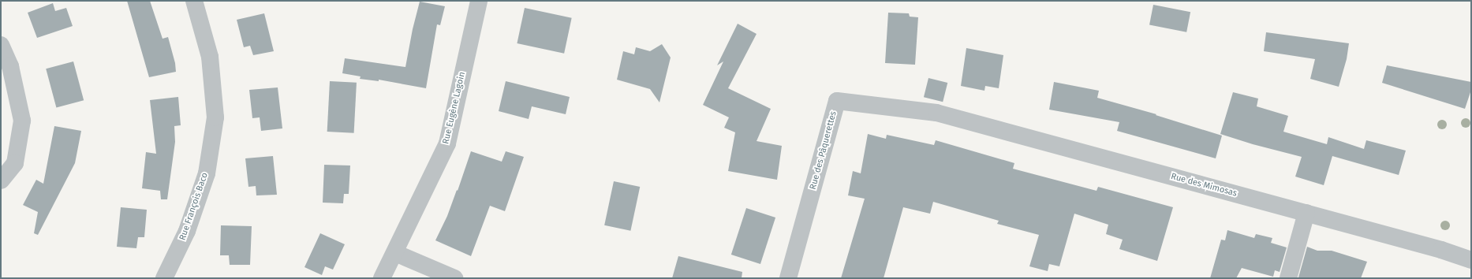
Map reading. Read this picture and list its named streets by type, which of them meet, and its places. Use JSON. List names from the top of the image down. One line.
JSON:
{"streets":{"street":["Rue Eugène Lagoin","Rue des Pâquerettes","Rue des Mimosas","Rue François Baco"]},"crossings":[["Rue des Pâquerettes","Rue des Mimosas"]]}
